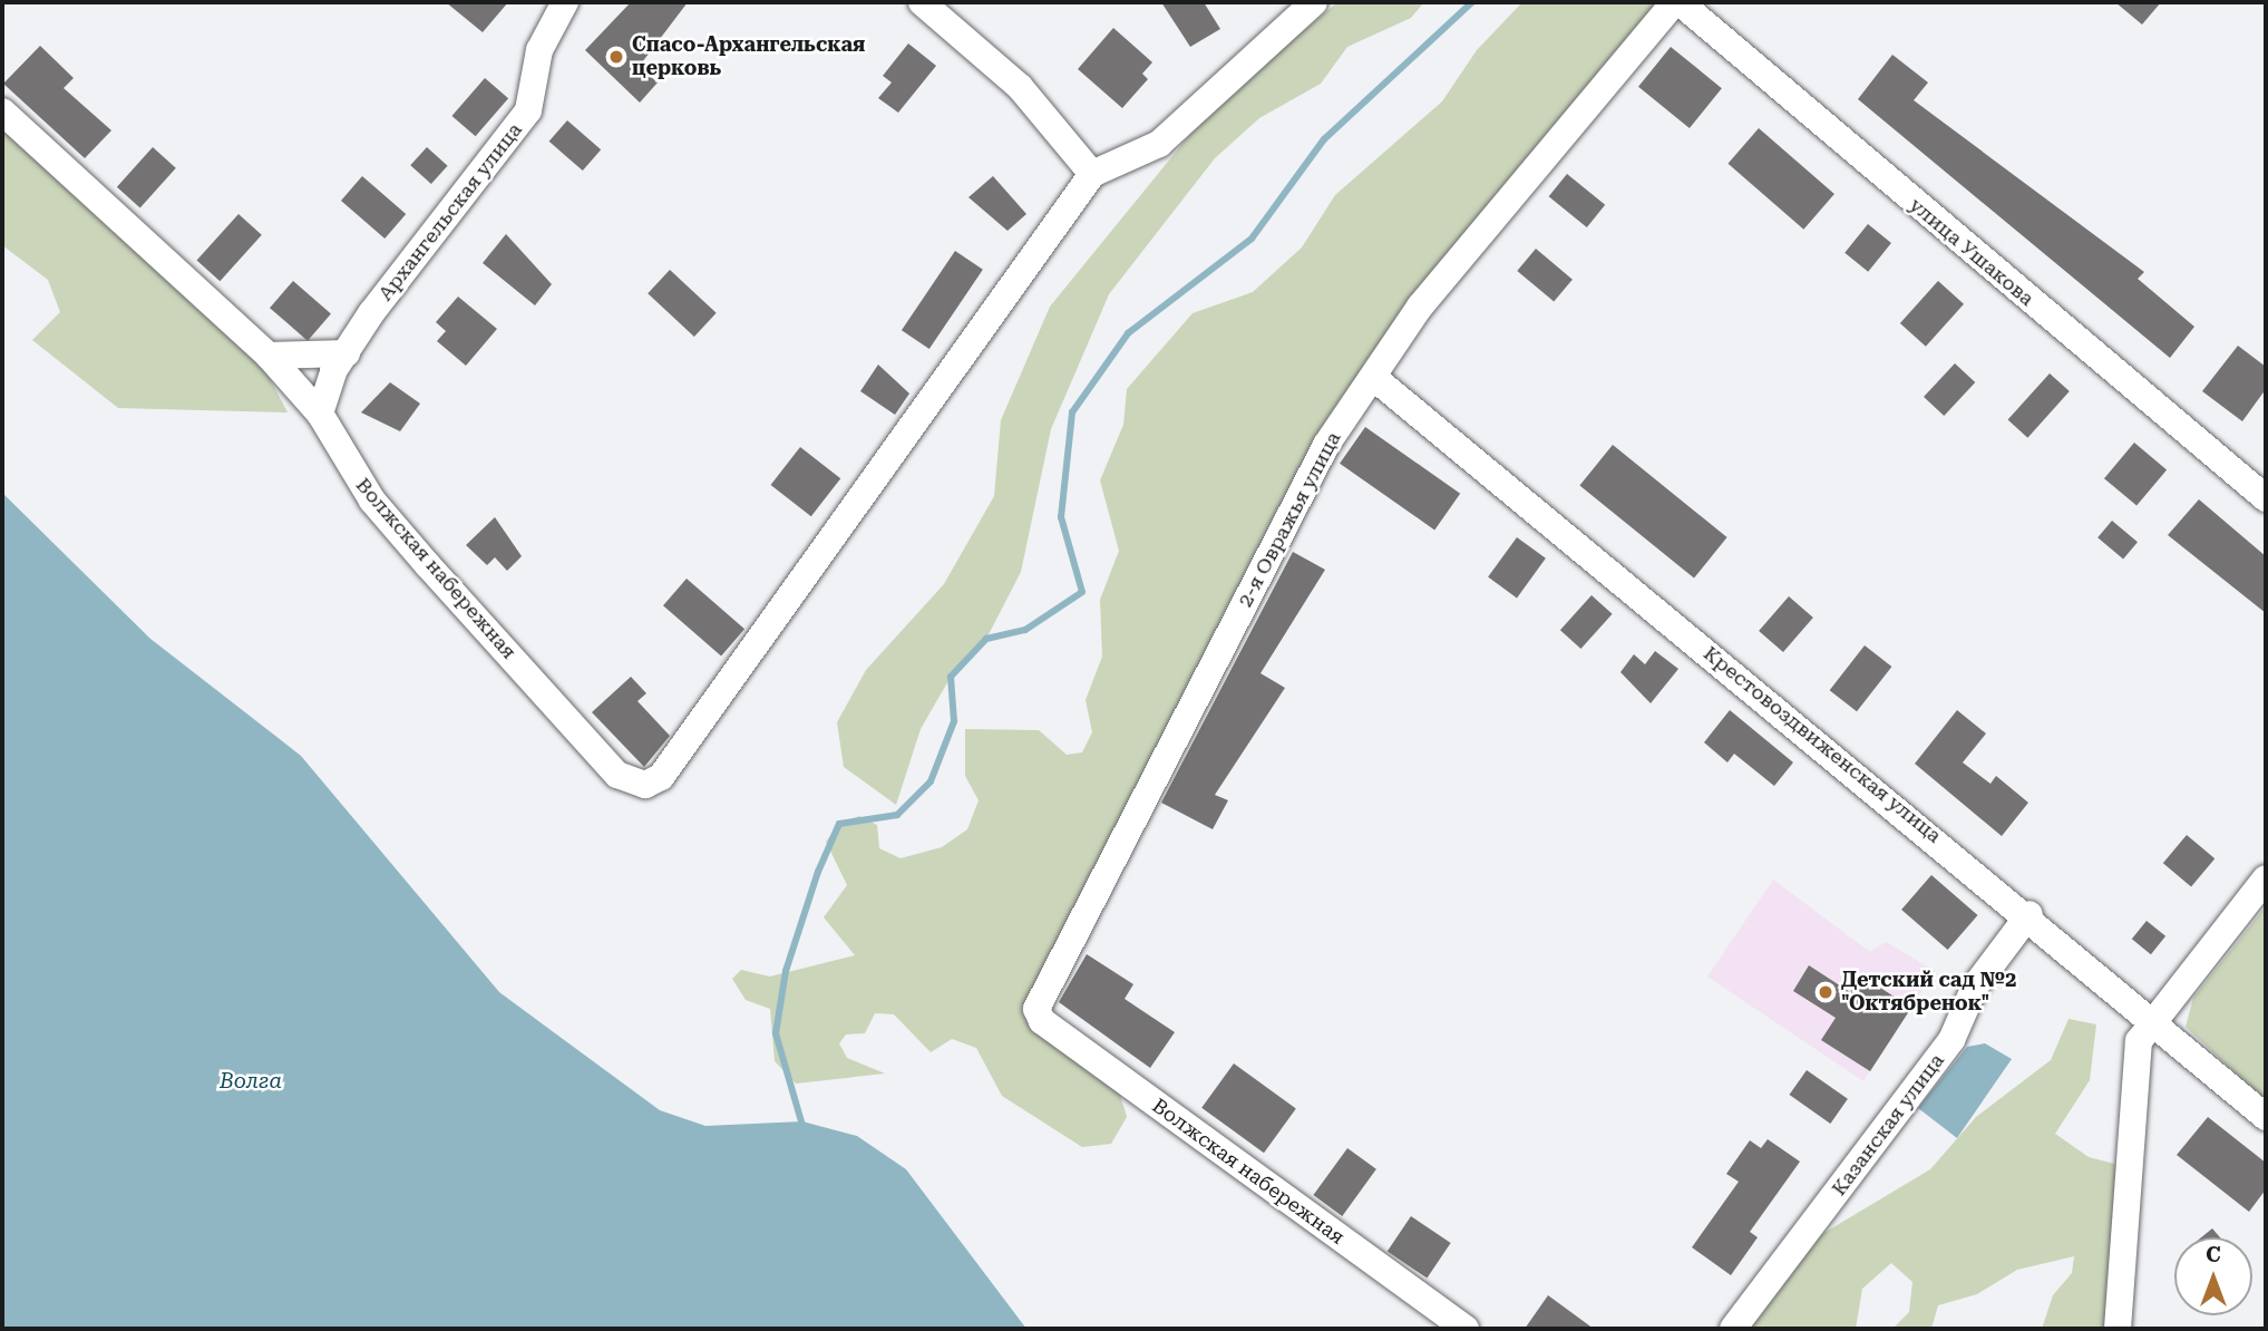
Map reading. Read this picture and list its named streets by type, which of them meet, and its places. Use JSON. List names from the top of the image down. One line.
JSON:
{"streets":{"street":["Архангельская улица","улица Ушакова","2-я Овражья улица","Волжская набережная","Крестовоздвиженская улица","Казанская улица"]},"crossings":[["Архангельская улица","Волжская набережная"],["2-я Овражья улица","Волжская набережная"],["2-я Овражья улица","Крестовоздвиженская улица"],["Крестовоздвиженская улица","Казанская улица"]],"water":["Волга"],"places":["Спасо-Архангельская церковь","Детский сад №2 \"Октябренок\""],"north":"top"}
